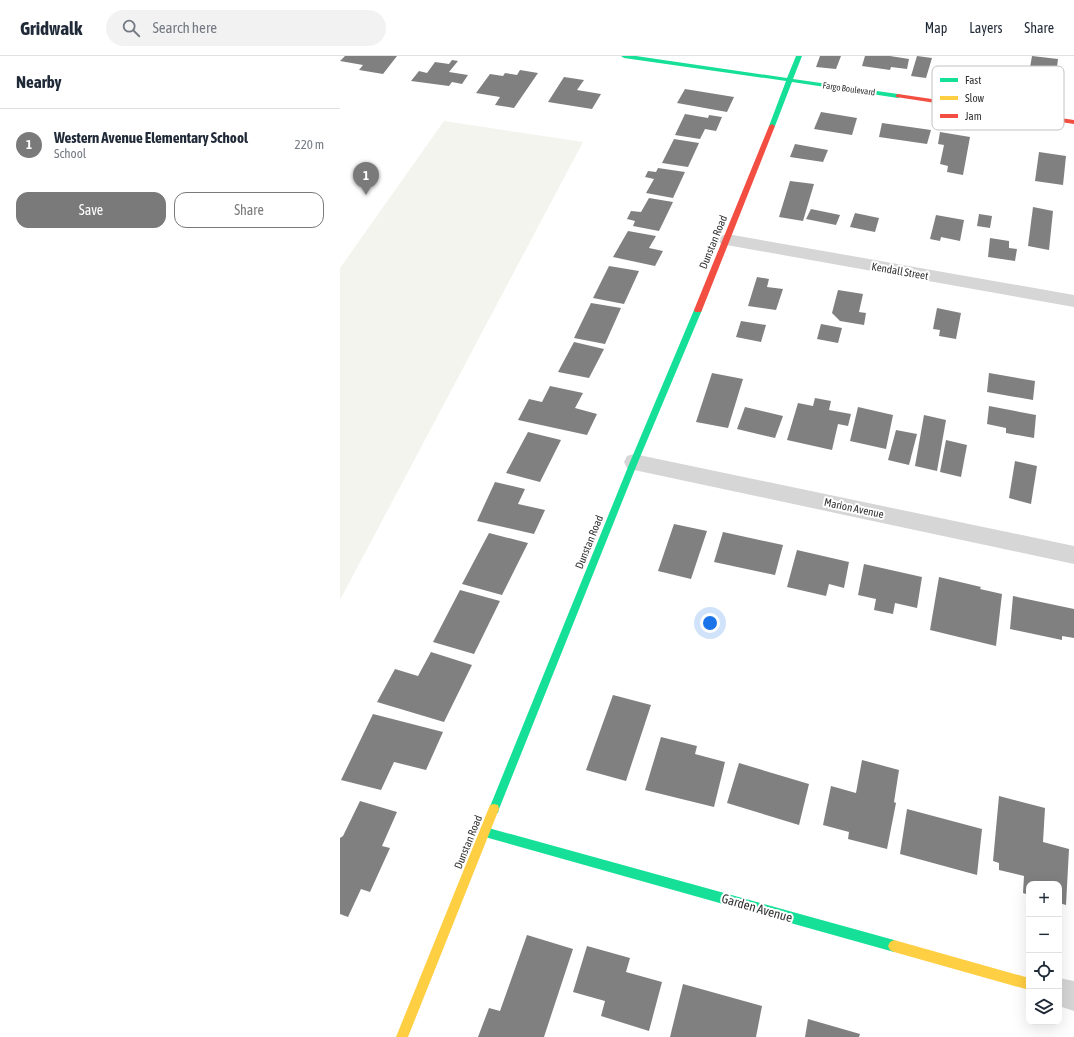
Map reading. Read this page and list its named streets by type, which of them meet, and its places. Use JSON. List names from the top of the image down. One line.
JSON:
{"streets":{"street":["Fargo Boulevard","Dunstan Road","Kendall Street","Marion Avenue","Garden Avenue"]},"crossings":[["Fargo Boulevard","Dunstan Road"],["Dunstan Road","Kendall Street"],["Dunstan Road","Marion Avenue"],["Dunstan Road","Garden Avenue"]],"legend":["Fast","Slow","Jam"],"page":{"header":"Gridwalk","search":"Search here","nav":["Map","Layers","Share"],"heading":"Nearby","list":[{"mark":"1","name":"Western Avenue Elementary School","note":"School","value":"220 m"}],"pins":"1","buttons":["Save","Share"],"map_buttons":["+","−"]}}
